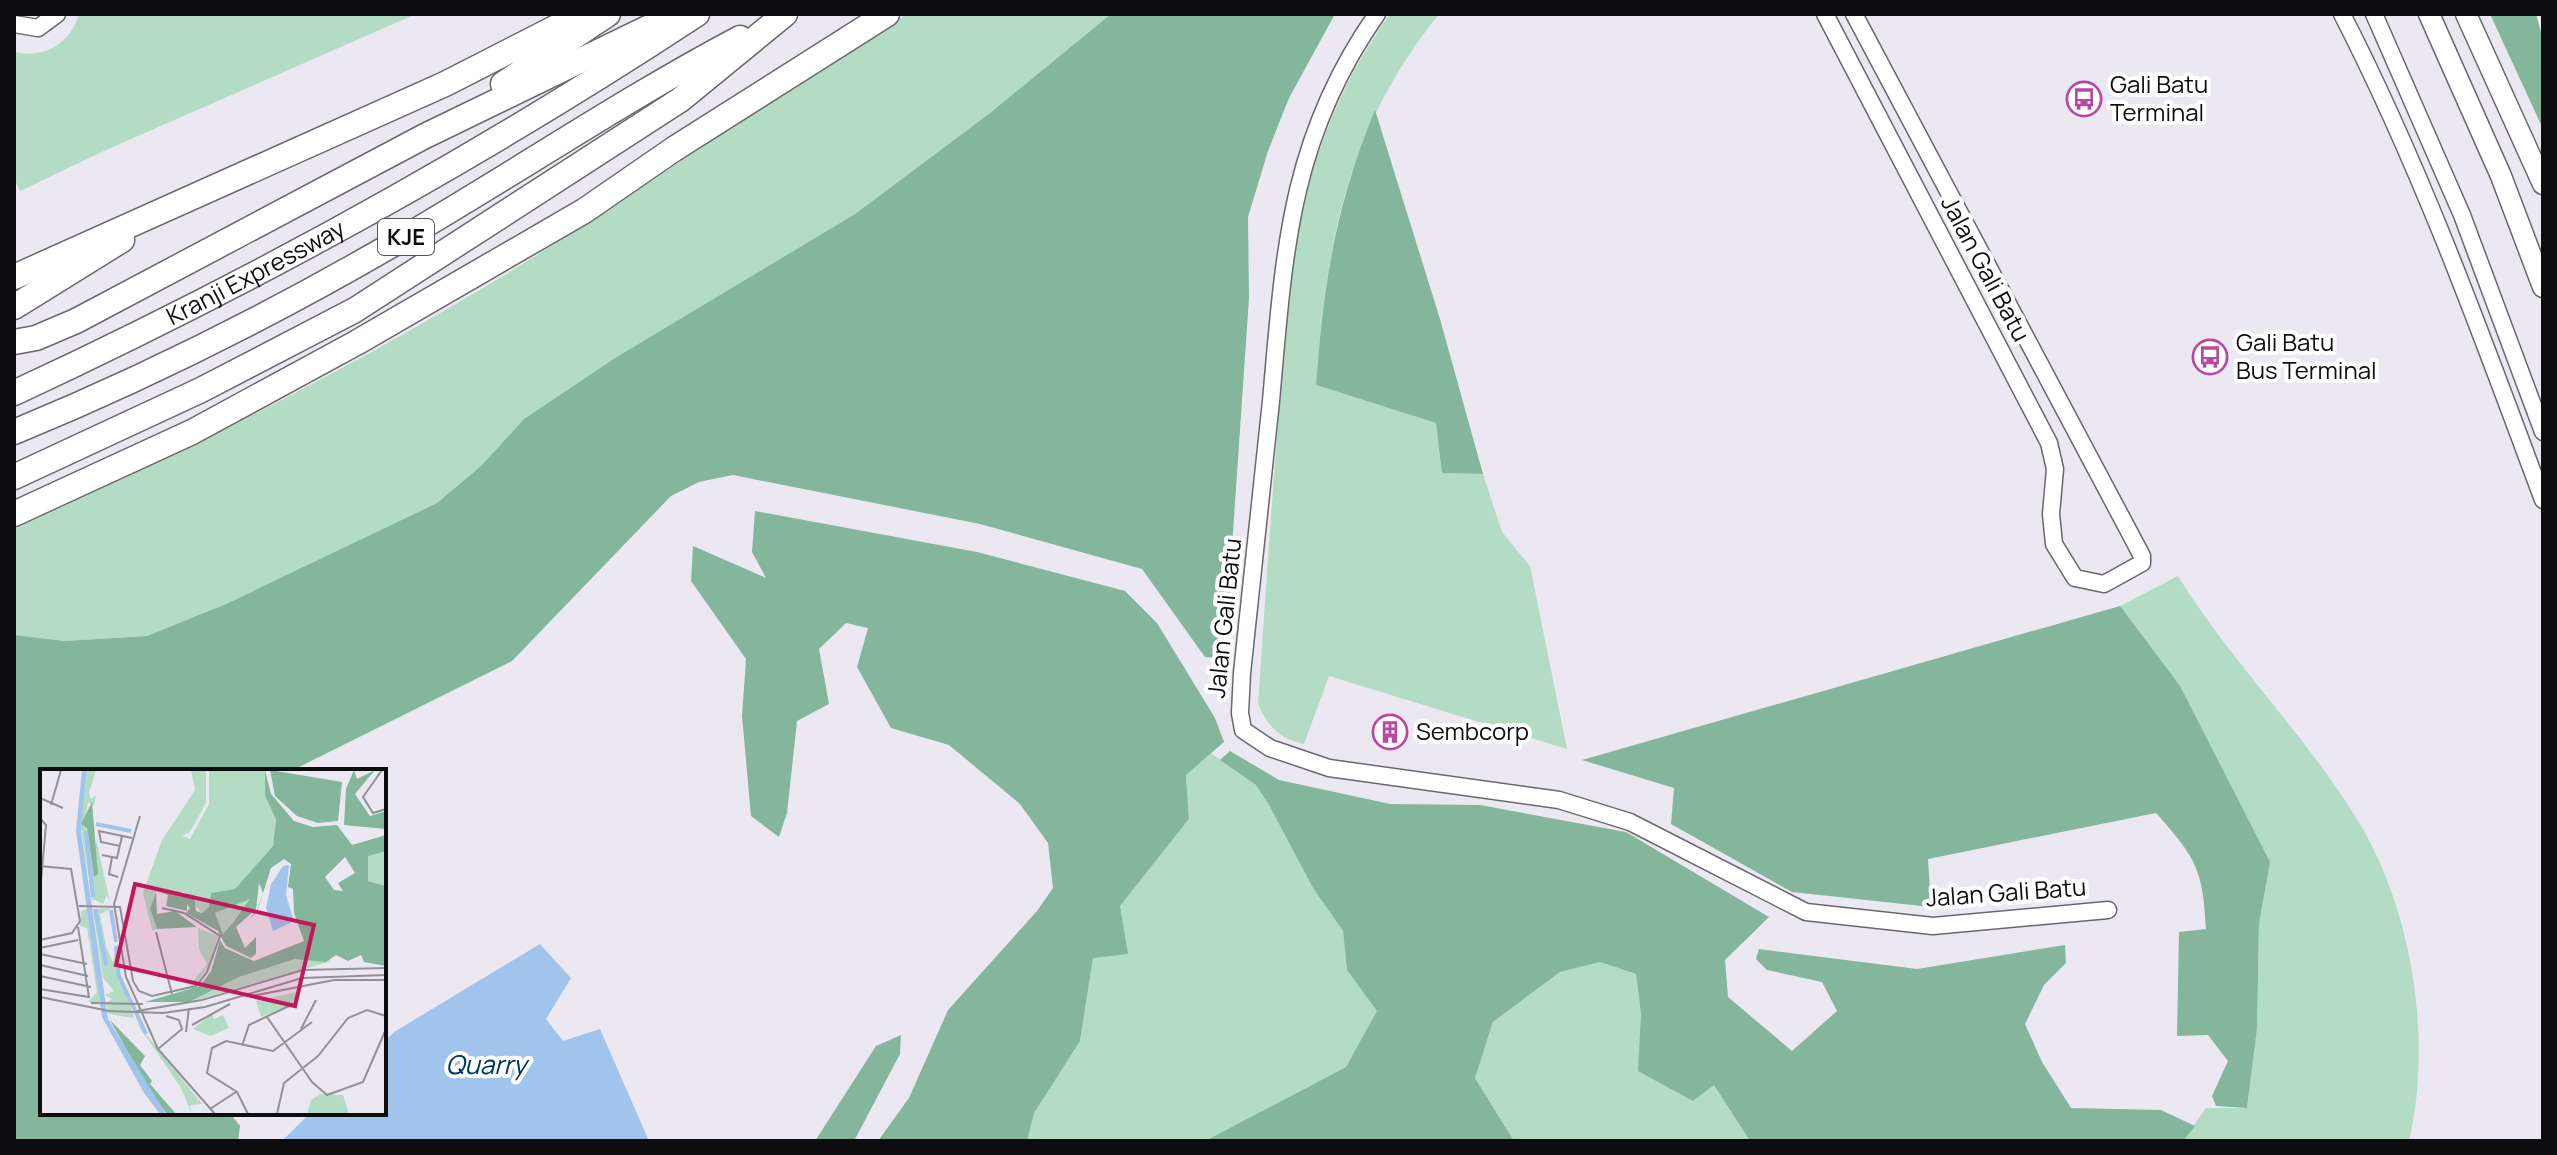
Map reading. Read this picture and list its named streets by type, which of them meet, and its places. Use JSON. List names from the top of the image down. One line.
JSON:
{"streets":{"highway":["KJE","Kranji Expressway"],"street":["Jalan Gali Batu"]},"water":["Quarry"],"places":{"bus stop":["Gali Batu Terminal","Gali Batu Bus Terminal"],"building":["Sembcorp"]}}
